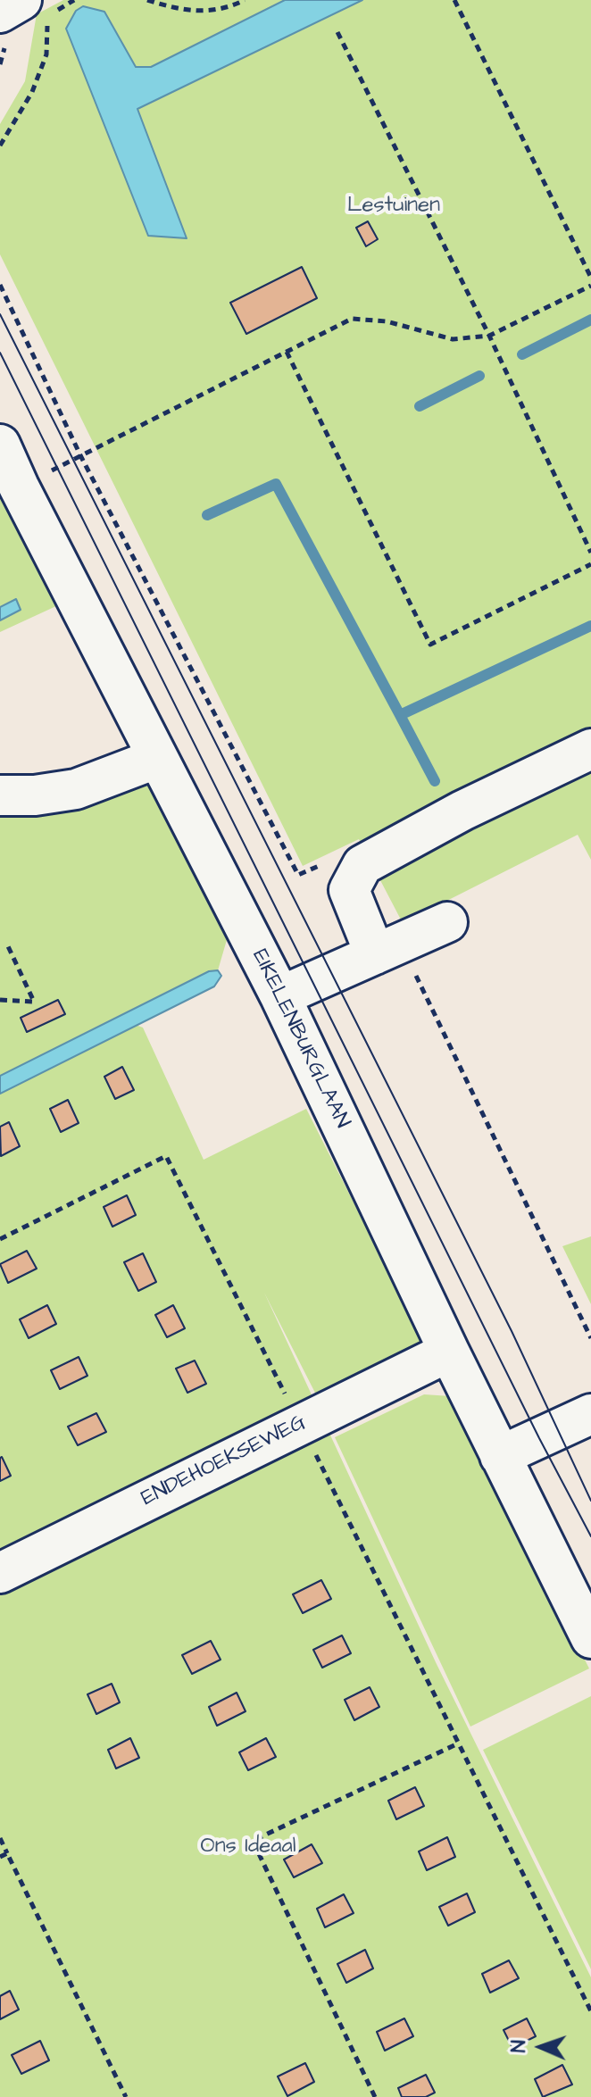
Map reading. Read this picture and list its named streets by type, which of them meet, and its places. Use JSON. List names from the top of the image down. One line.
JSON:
{"streets":{"street":["EIKELENBURGLAAN","ENDEHOEKSEWEG"]},"crossings":[["EIKELENBURGLAAN","ENDEHOEKSEWEG"]],"parks":["Lestuinen","Ons Ideaal"],"north":"left"}
